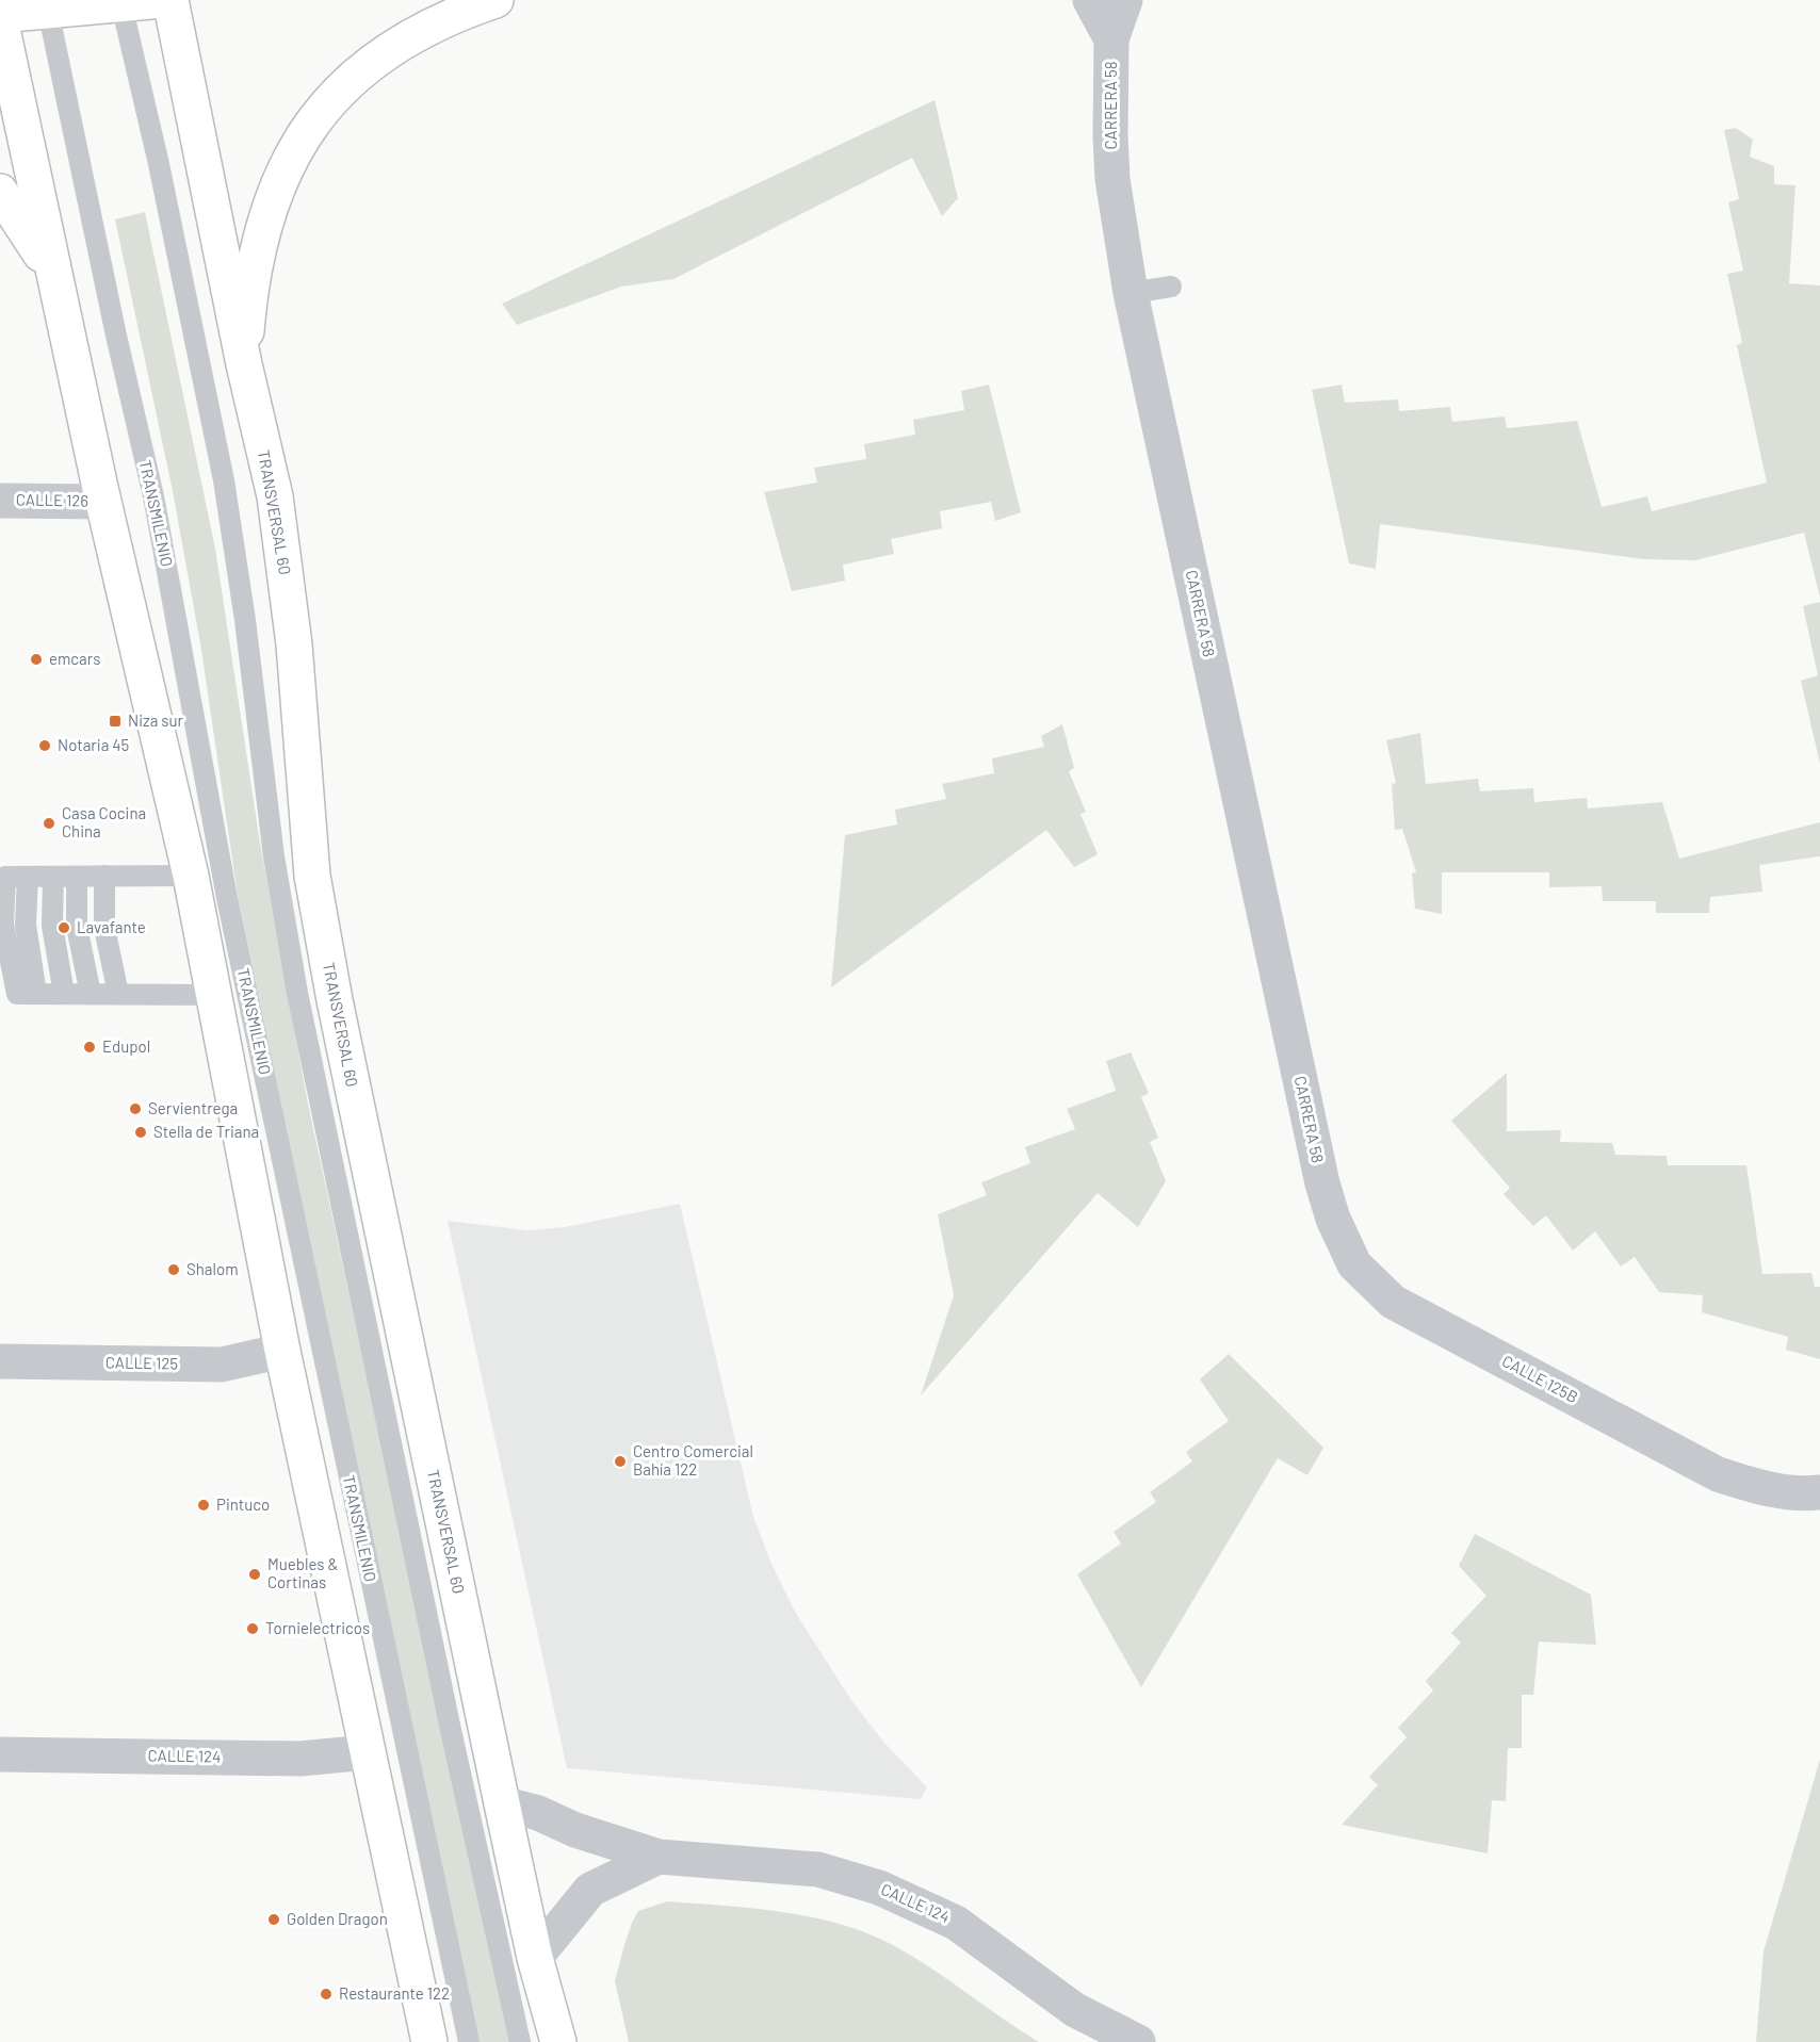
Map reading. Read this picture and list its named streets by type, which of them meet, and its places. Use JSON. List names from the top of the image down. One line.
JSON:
{"streets":{"main road":["TRANSVERSAL 60"],"street":["CARRERA 58","CALLE 126","CALLE 125","CALLE 125B","CALLE 124"],"lane":["TRANSMILENIO"]},"crossings":[["CARRERA 58","CALLE 125B"],["TRANSVERSAL 60","CALLE 124"]],"places":{"other":["emcars","Notaria 45","Casa Cocina China","Lavafante","Edupol","Servientrega","Stella de Triana","Shalom","Centro Comercial Bahía 122","Pintuco","Muebles & Cortinas","Tornielectricos","Golden Dragon","Restaurante 122"],"transit":["Niza sur"]}}
